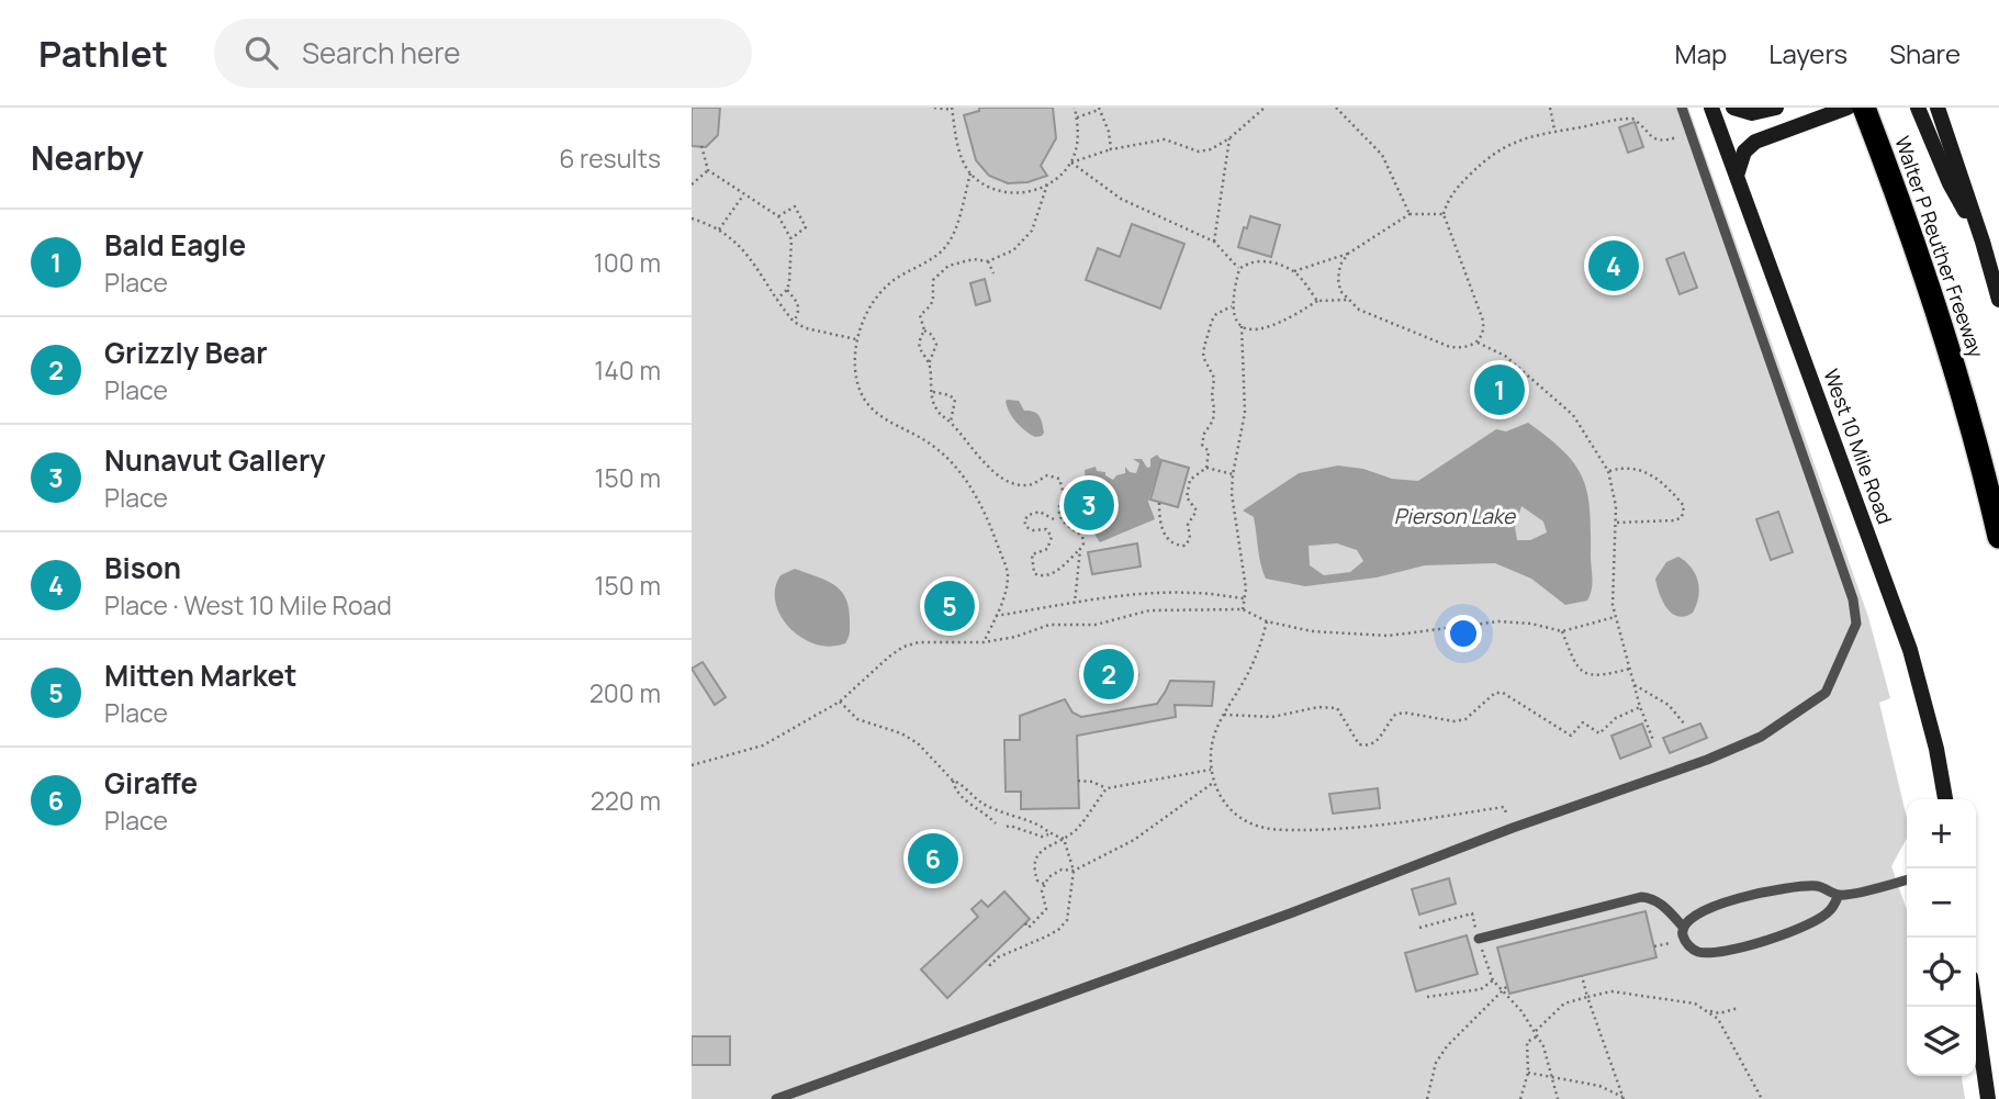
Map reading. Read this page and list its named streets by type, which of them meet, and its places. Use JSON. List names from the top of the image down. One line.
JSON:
{"streets":{"highway":["Walter P Reuther Freeway"],"main road":["West 10 Mile Road"]},"water":["Pierson Lake"],"page":{"header":"Pathlet","search":"Search here","nav":["Map","Layers","Share"],"heading":["Nearby","6 results"],"list":[{"mark":"1","name":"Bald Eagle","note":"Place","value":"100 m"},{"mark":"2","name":"Grizzly Bear","note":"Place","value":"140 m"},{"mark":"3","name":"Nunavut Gallery","note":"Place","value":"150 m"},{"mark":"4","name":"Bison","note":"Place · West 10 Mile Road","value":"150 m"},{"mark":"5","name":"Mitten Market","note":"Place","value":"200 m"},{"mark":"6","name":"Giraffe","note":"Place","value":"220 m"}],"pins":["4","1","3","5","2","6"],"map_buttons":["+","−"]}}
